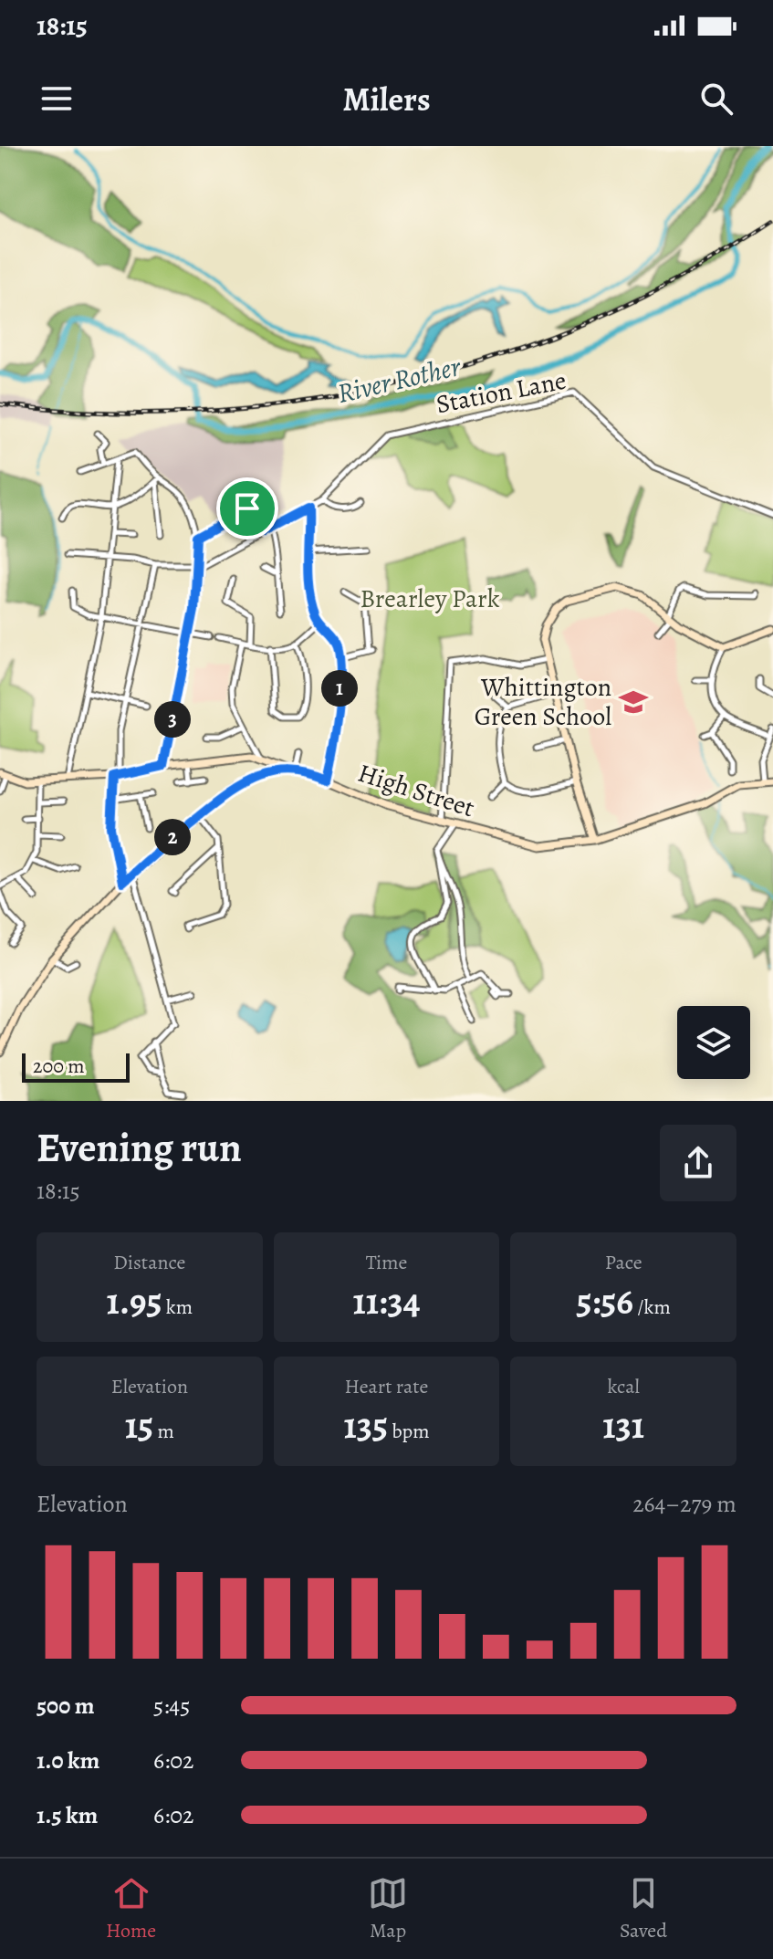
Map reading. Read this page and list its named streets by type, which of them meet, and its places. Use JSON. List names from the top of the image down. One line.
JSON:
{"streets":{"main road":["High Street"],"street":["Station Lane"]},"water":["River Rother"],"parks":["Brearley Park"],"places":{"school or university":["Whittington Green School"]},"scale_bar":"200 m","page":{"status":"18:15","header":"Milers","pins":["1","3","2"],"scale":"200 m","heading":["Evening run","18:15"],"stats":[["Distance","1.95 km"],["Time","11:34"],["Pace","5:56 /km"],["Elevation","15 m"],["Heart rate","135 bpm"],["kcal","131"]],"chart":["Elevation","264–279 m"],"list":[{"name":"500 m","note":"5:45"},{"name":"1.0 km","note":"6:02"},{"name":"1.5 km","note":"6:02"}],"tabs":["Home","Map","Saved"]}}
